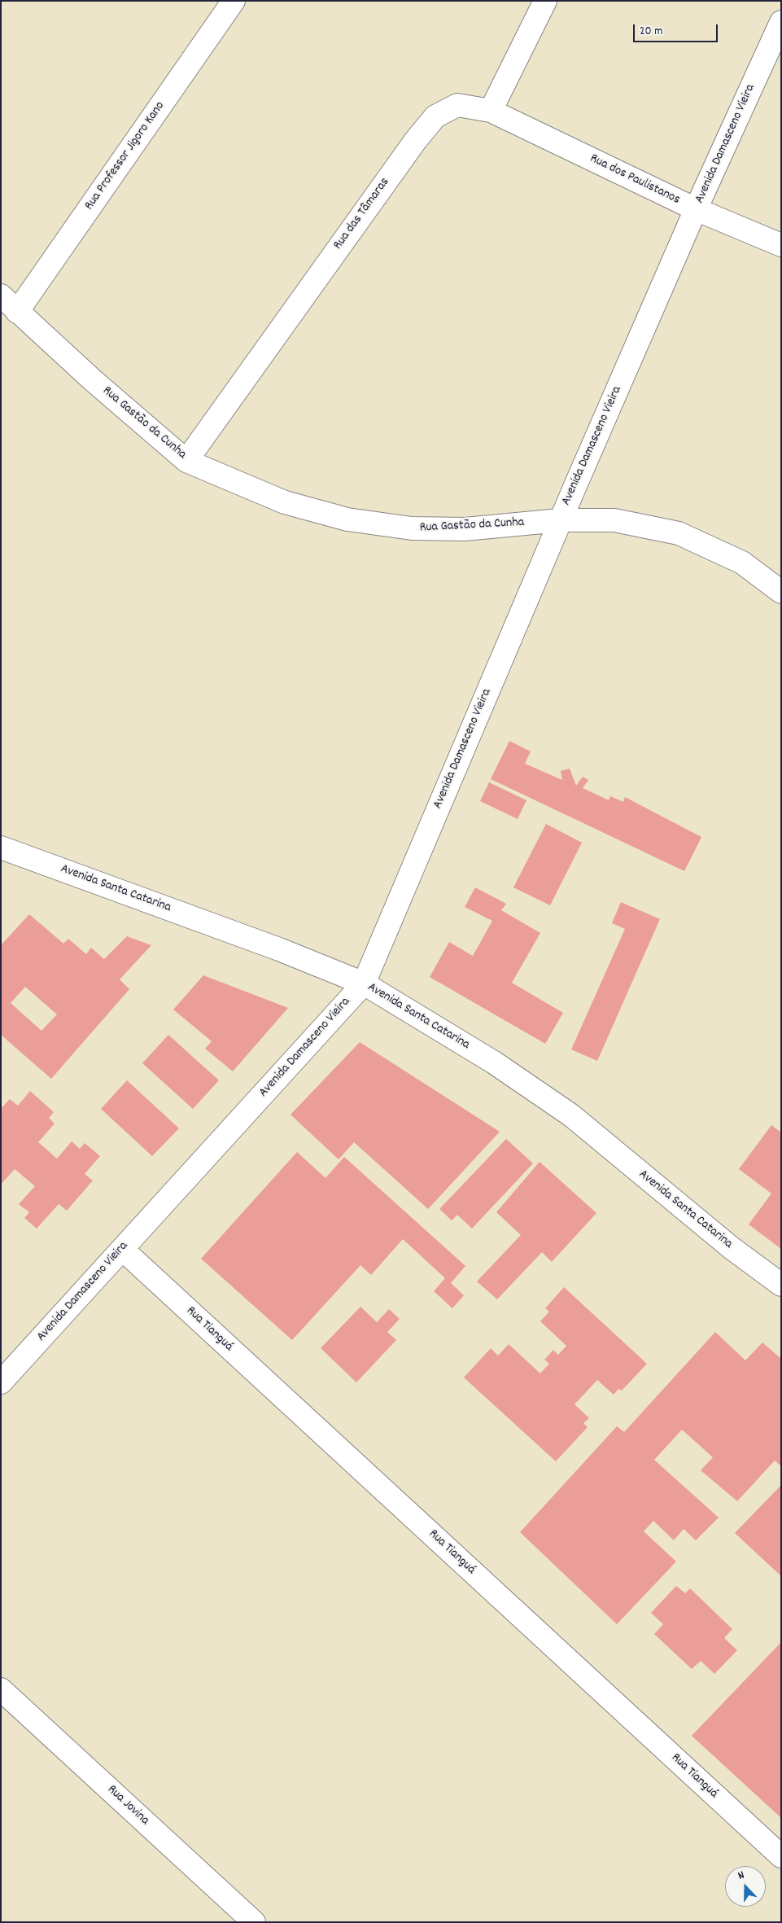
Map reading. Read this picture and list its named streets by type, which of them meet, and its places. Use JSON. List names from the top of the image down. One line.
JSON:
{"streets":{"street":["Avenida Damasceno Vieira","Rua Professor Jigoro Kano","Rua dos Paulistanos","Rua das Tâmaras","Rua Gastão da Cunha","Avenida Santa Catarina","Rua Tianguá","Rua Jovina"]},"crossings":[["Avenida Damasceno Vieira","Rua dos Paulistanos"],["Avenida Damasceno Vieira","Rua Gastão da Cunha"],["Avenida Damasceno Vieira","Avenida Santa Catarina"],["Avenida Damasceno Vieira","Rua Tianguá"],["Rua Professor Jigoro Kano","Rua Gastão da Cunha"],["Rua dos Paulistanos","Rua das Tâmaras"],["Rua das Tâmaras","Rua Gastão da Cunha"]],"scale_bar":"20 m","north":"top"}
